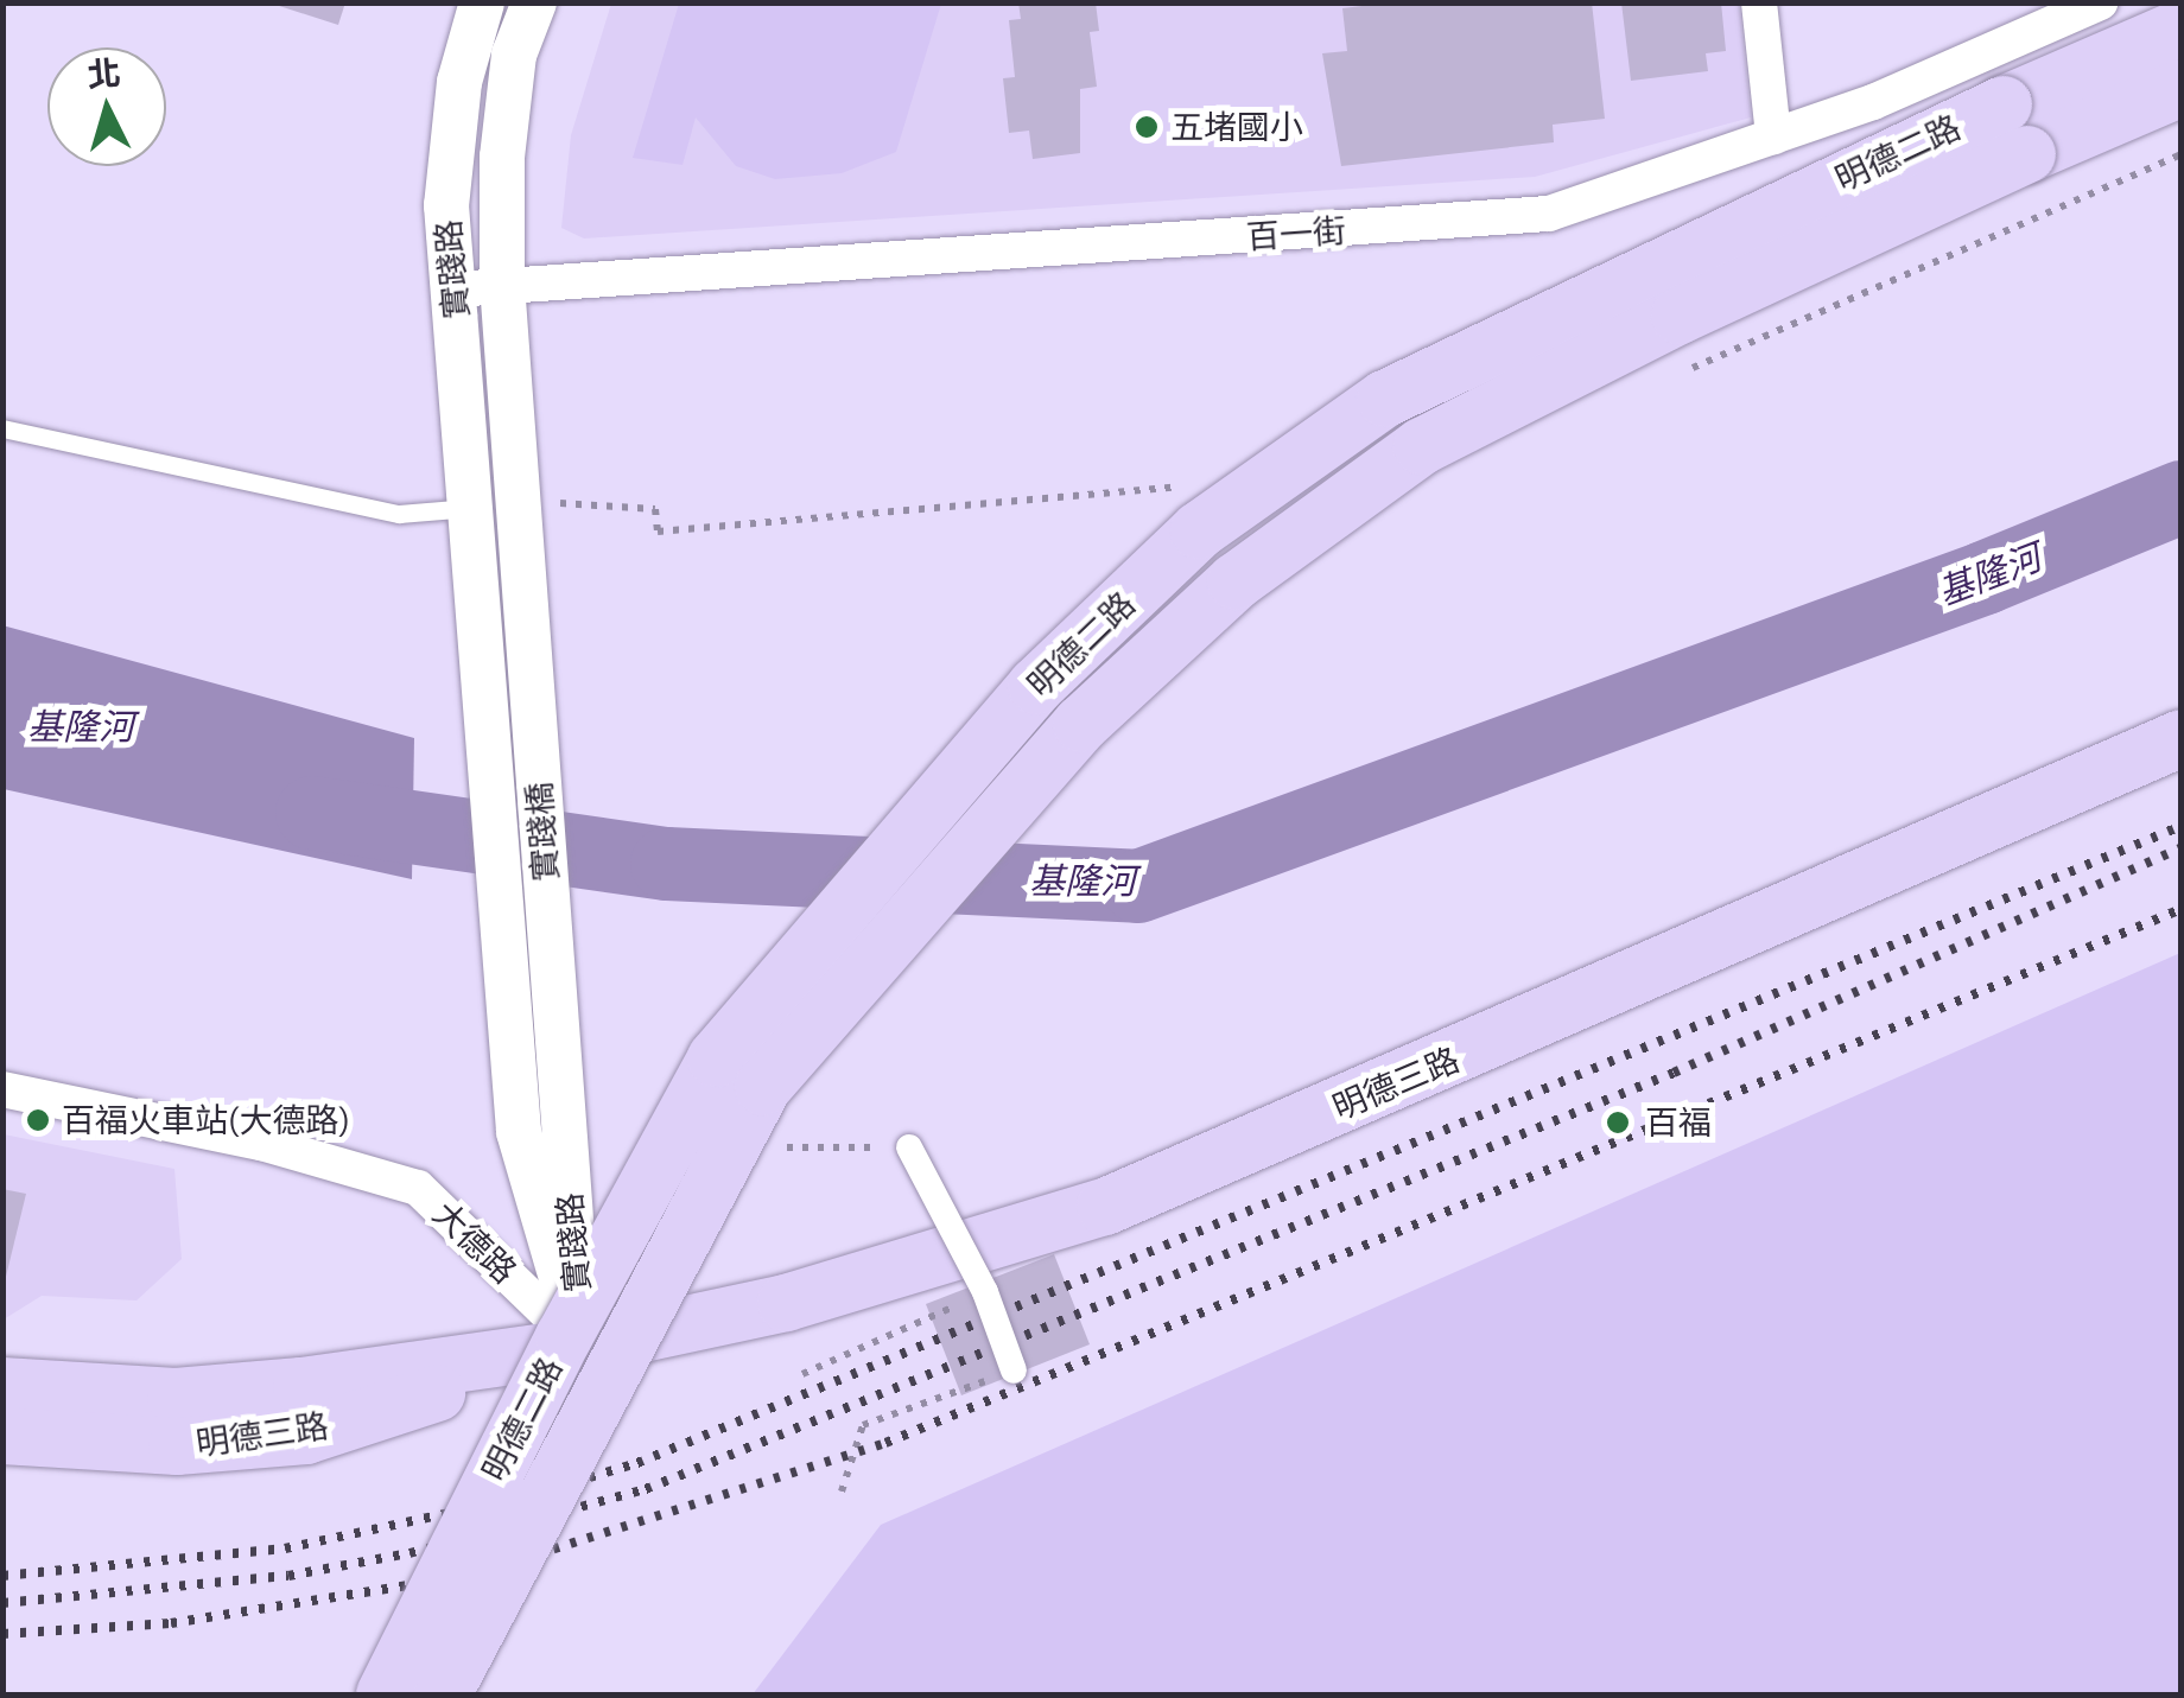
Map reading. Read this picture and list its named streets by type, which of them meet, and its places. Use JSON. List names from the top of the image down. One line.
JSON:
{"streets":{"main road":["明德二路","明德三路"],"street":["百一街","實踐路","實踐橋","大德路"]},"crossings":[["百一街","實踐路"],["實踐路","實踐橋"],["實踐路","明德三路"],["實踐路","大德路"],["明德三路","大德路"]],"water":["基隆河"],"places":["五堵國小","百福火車站(大德路)","百福"],"north":"top"}
